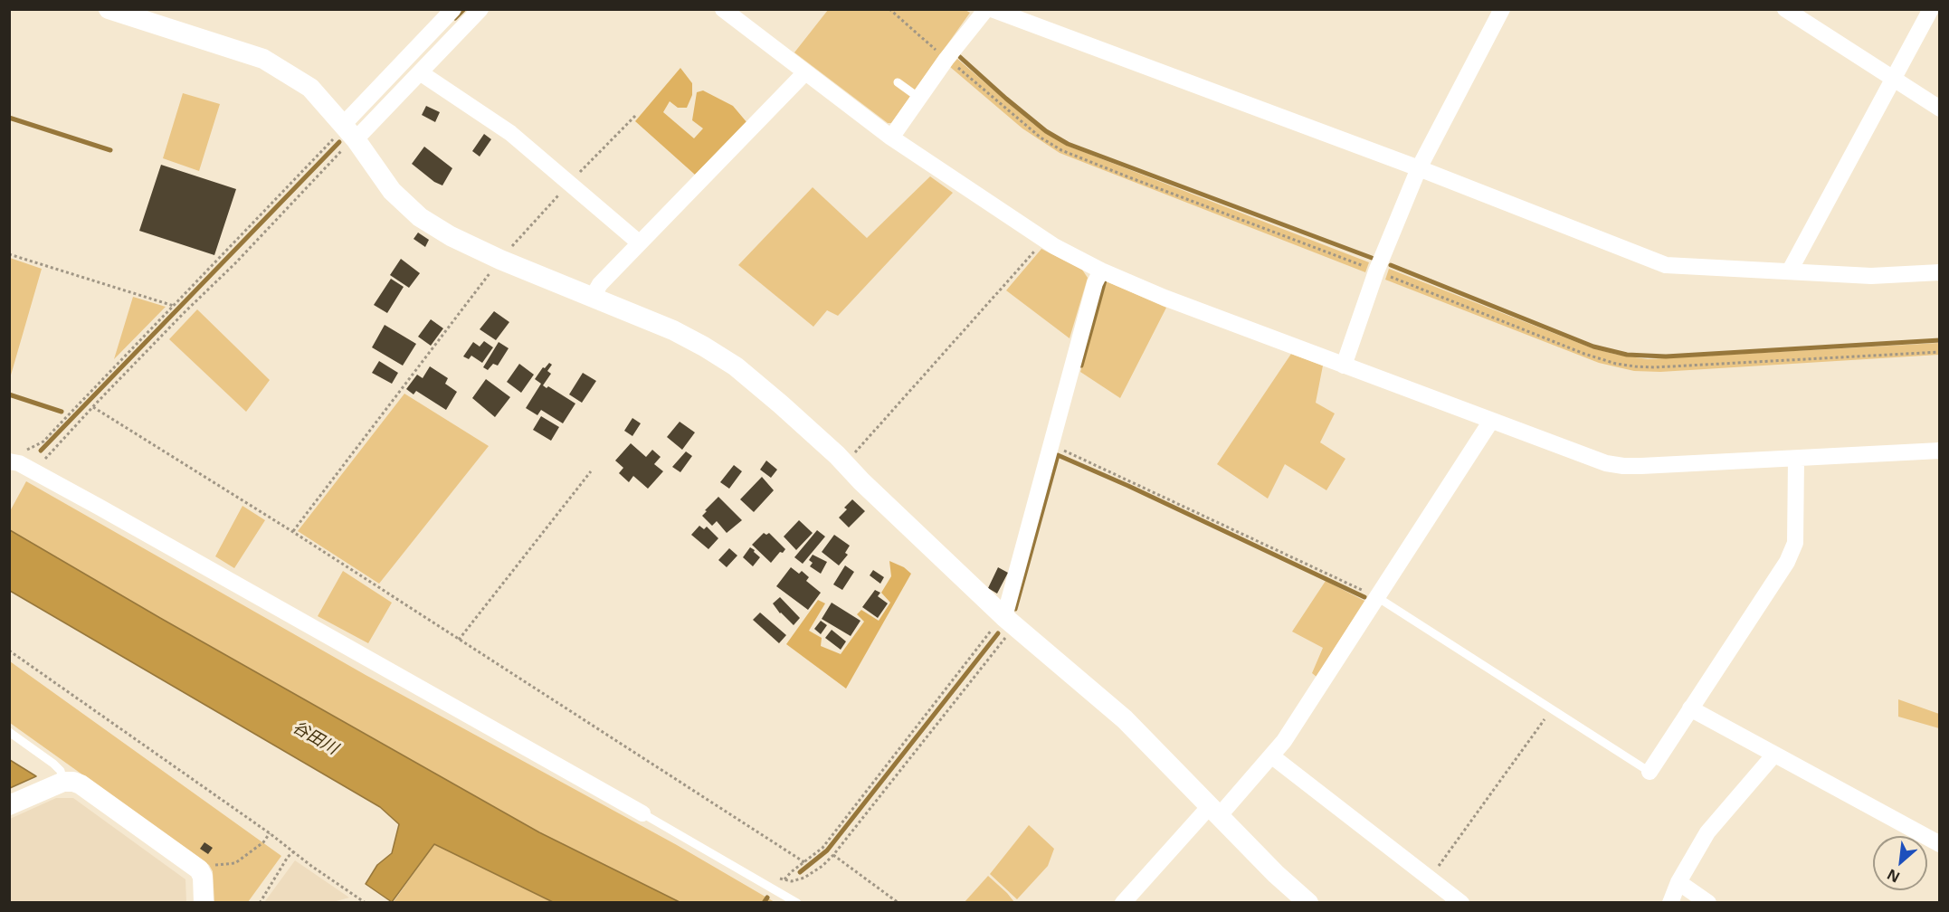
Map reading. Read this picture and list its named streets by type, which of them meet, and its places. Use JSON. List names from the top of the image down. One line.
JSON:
{"water":["谷田川"],"north":"bottom left"}
